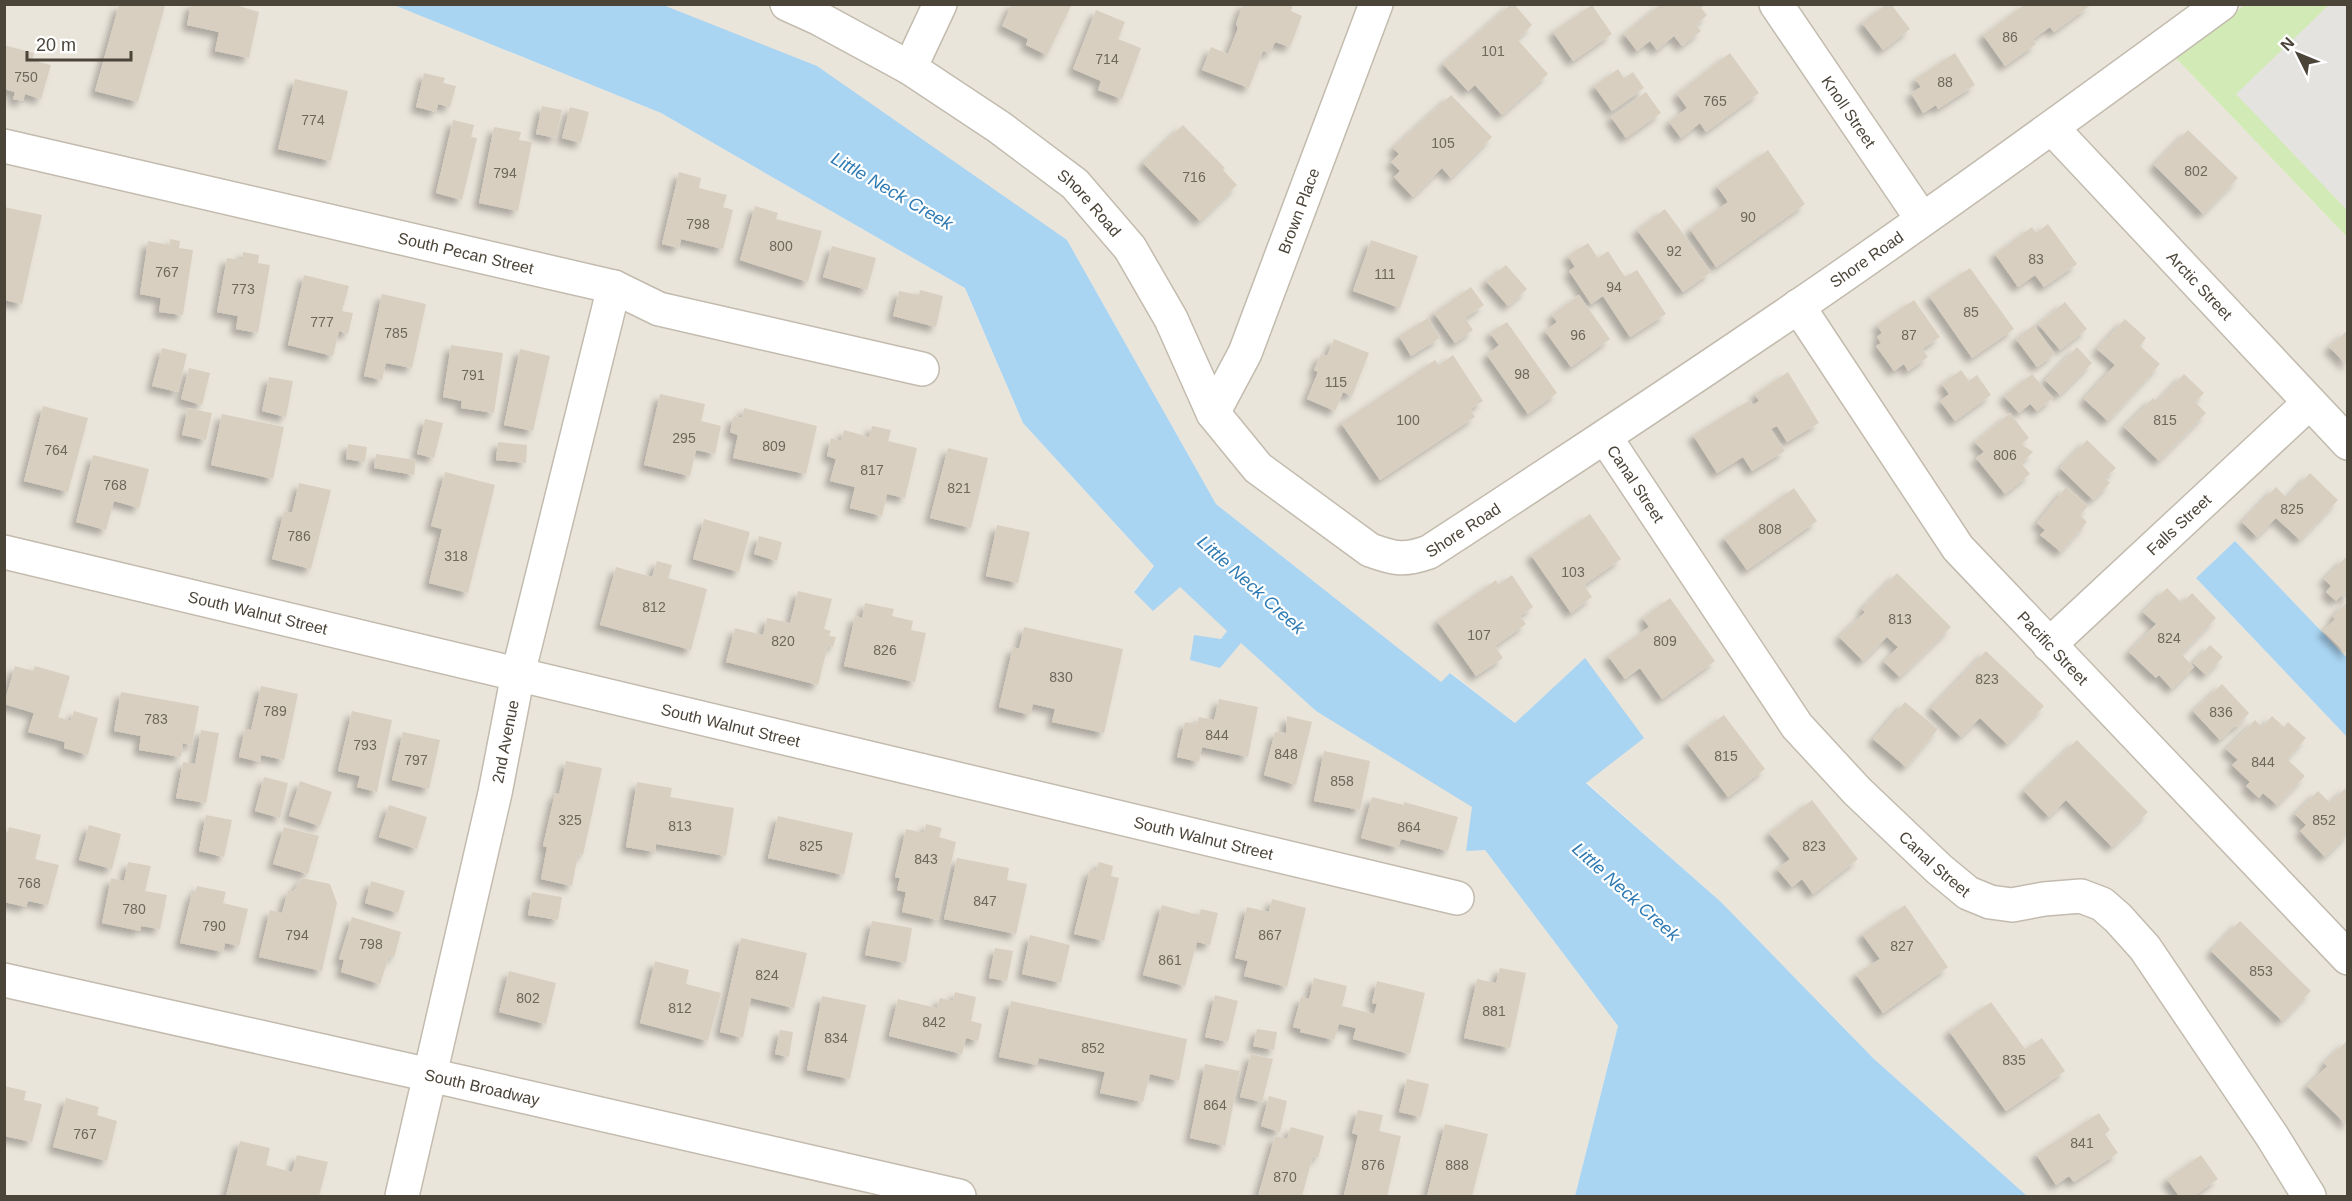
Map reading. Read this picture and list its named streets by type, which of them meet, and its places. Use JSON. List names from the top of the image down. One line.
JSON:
{"streets":{"street":["Knoll Street","Shore Road","Brown Place","South Pecan Street","Arctic Street","Canal Street","Falls Street","South Walnut Street","Pacific Street","2nd Avenue","South Broadway"]},"crossings":[["Knoll Street","Shore Road"],["Shore Road","Brown Place"],["Shore Road","Arctic Street"],["Shore Road","Canal Street"],["Shore Road","Pacific Street"],["South Pecan Street","2nd Avenue"],["Arctic Street","Falls Street"],["Falls Street","Pacific Street"],["South Walnut Street","2nd Avenue"],["2nd Avenue","South Broadway"]],"water":["Little Neck Creek"],"house_numbers":["86","101","714","750","88","765","774","105","802","794","716","90","798","800","92","83","767","111","94","773","85","777","785","96","87","98","791","115","100","815","295","809","764","806","817","768","821","825","808","786","318","103","812","813","107","824","820","809","826","830","823","789","836","783","844","793","848","815","797","844","858","325","852","813","864","825","823","843","768","847","780","790","794","867","798","827","861","853","824","802","812","881","842","834","852","835","864","767","841","876","888","870"],"scale_bar":"20 m","north":"top left"}
